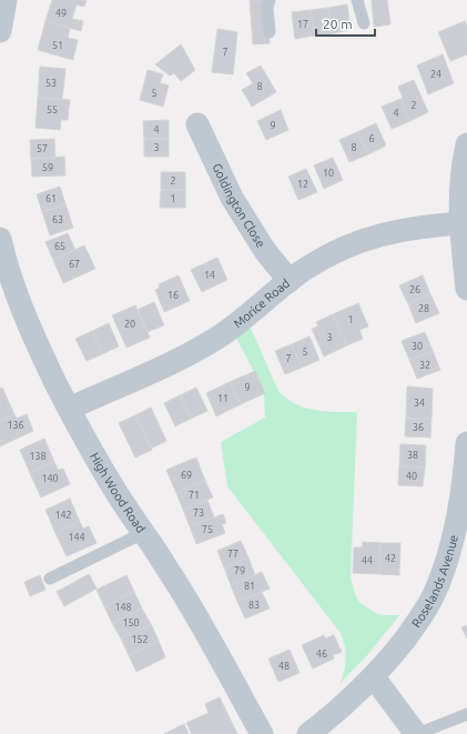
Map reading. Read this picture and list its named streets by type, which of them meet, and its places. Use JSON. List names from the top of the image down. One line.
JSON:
{"streets":{"street":["Goldington Close","Morice Road","High Wood Road","Roselands Avenue"]},"crossings":[["Goldington Close","Morice Road"],["Morice Road","High Wood Road"]],"house_numbers":["49","17","51","7","24","53","8","5","2","55","4","9","4","6","3","8","57","59","10","2","12","61","1","63","65","67","14","26","16","28","1","20","3","30","5","7","32","9","11","34","136","36","38","138","69","40","140","71","73","142","75","144","77","42","44","79","81","83","148","150","152","46","48"],"scale_bar":"20 m"}
